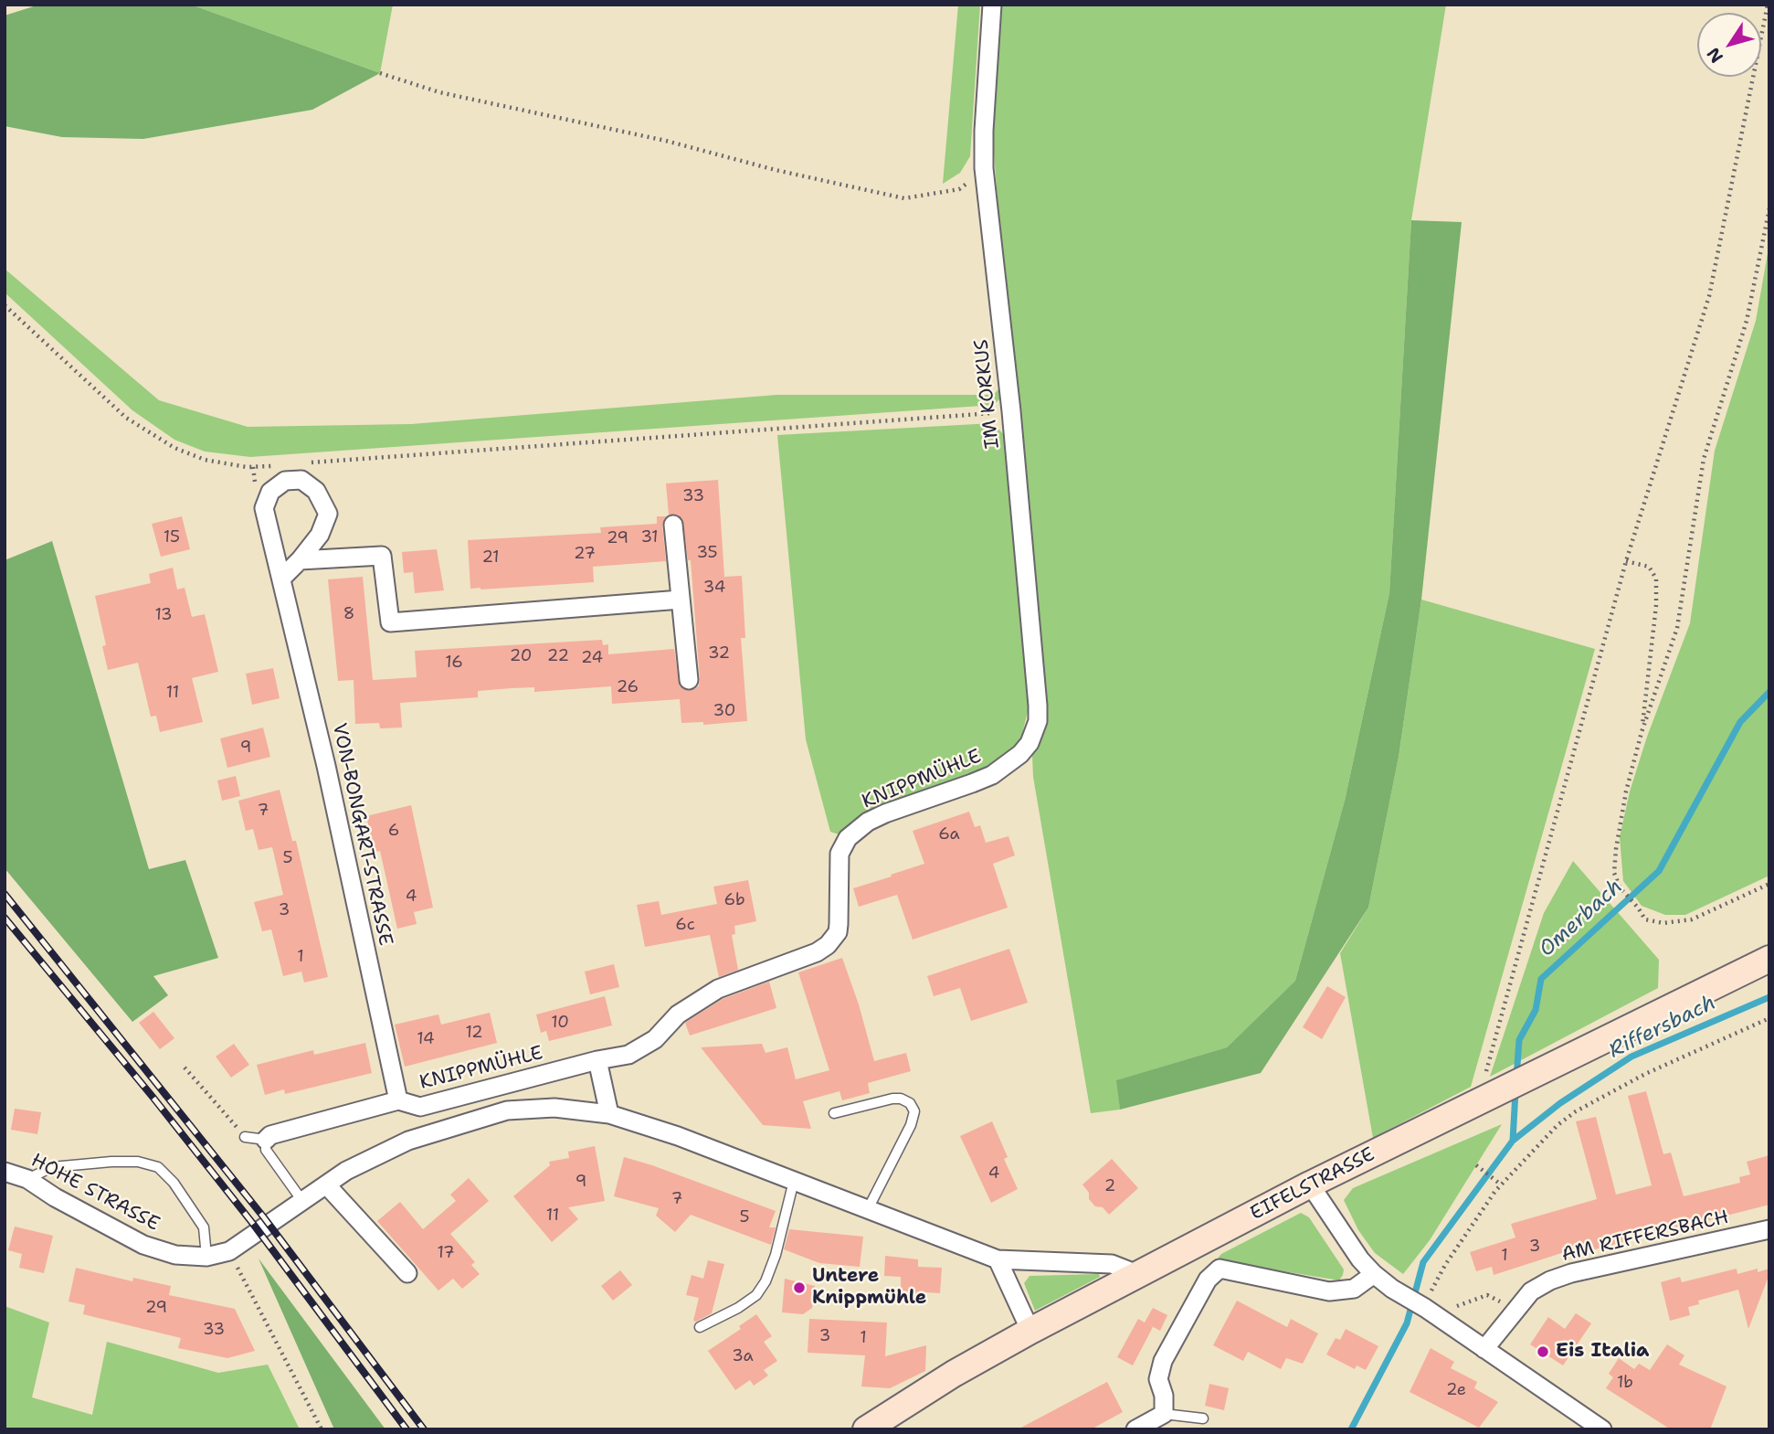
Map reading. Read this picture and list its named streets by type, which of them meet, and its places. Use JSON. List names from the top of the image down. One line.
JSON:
{"streets":{"main road":["EIFELSTRASSE"],"street":["IM KORKUS","KNIPPMÜHLE","VON-BONGART-STRASSE","HOHE STRASSE","AM RIFFERSBACH"]},"crossings":[["IM KORKUS","KNIPPMÜHLE"],["KNIPPMÜHLE","VON-BONGART-STRASSE"]],"water":["Omerbach","Riffersbach"],"places":["Untere Knippmühle","Eis Italia"],"house_numbers":["33","15","31","29","35","27","21","34","8","13","32","20","22","24","16","26","11","30","9","7","6","6a","5","4","6b","3","6c","1","10","12","14","4","9","2","7","11","5","3","17","1","29","33","3","1","3a","1b","2e"],"north":"bottom left"}
